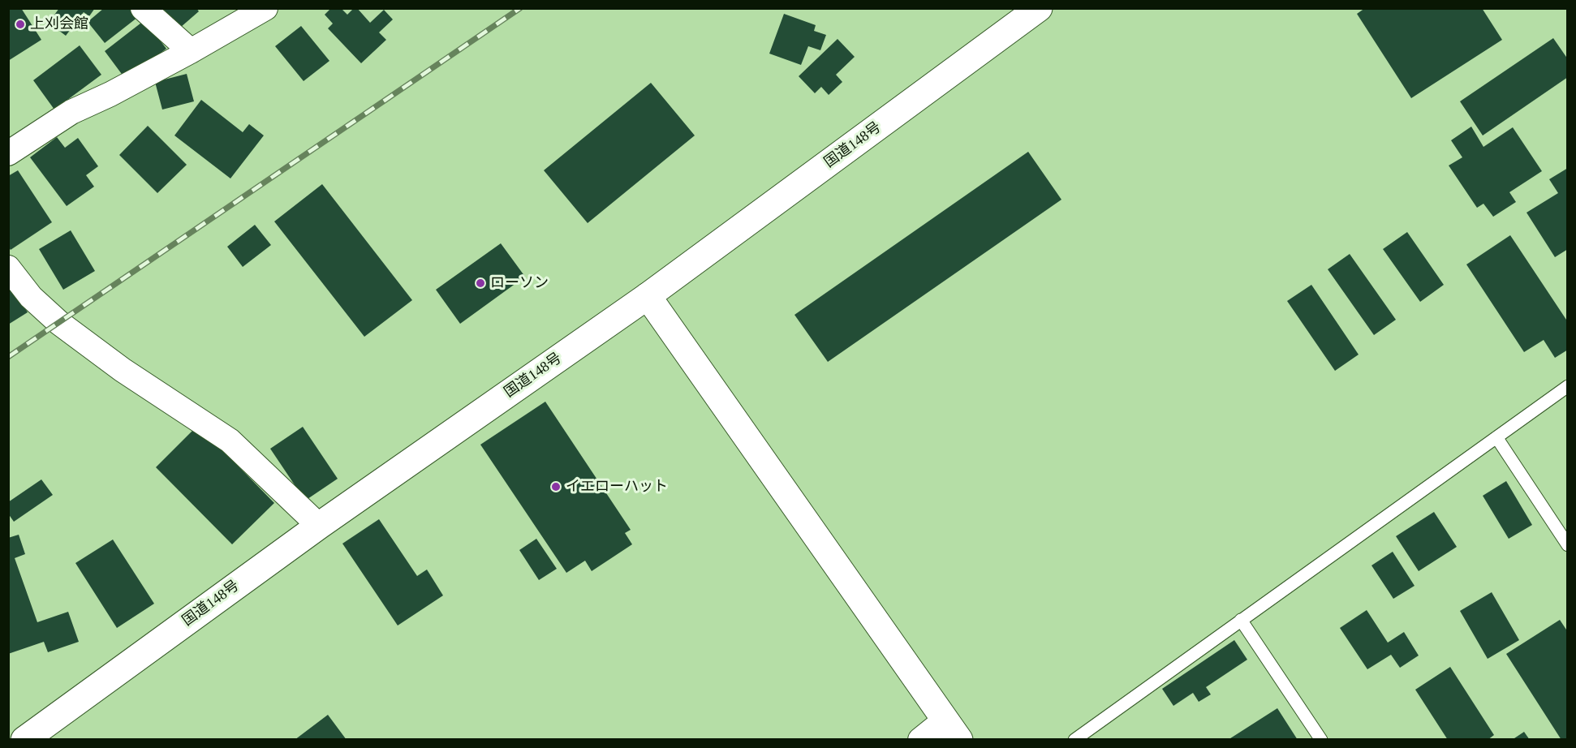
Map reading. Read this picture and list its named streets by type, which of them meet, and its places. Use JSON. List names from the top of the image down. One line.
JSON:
{"streets":{"main road":["国道148号"]},"places":["上刈会館","ローソン","イエローハット"]}
